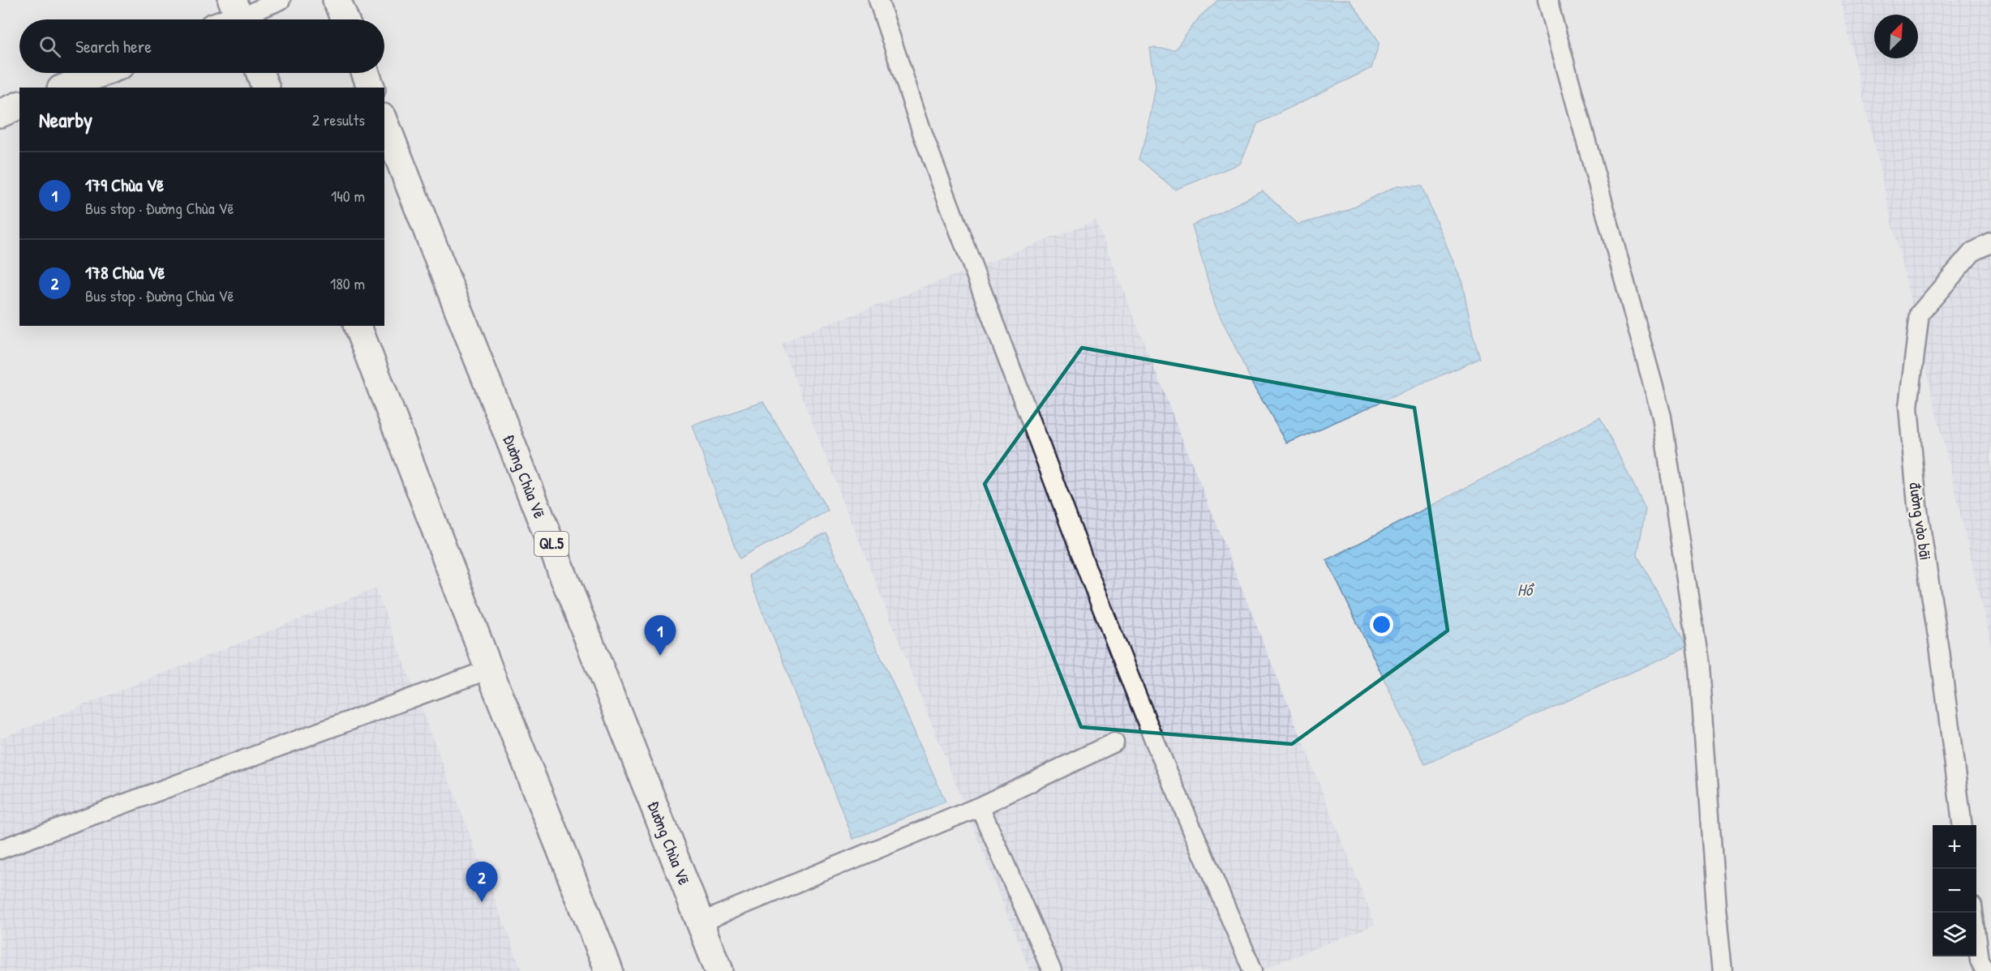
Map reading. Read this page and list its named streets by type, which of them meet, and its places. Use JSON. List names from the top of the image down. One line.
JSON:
{"streets":{"main road":["Đường Chùa Vẽ","QL.5"],"lane":["đường vào bãi"]},"water":["Hồ"],"north":"top right","page":{"search":"Search here","heading":["Nearby","2 results"],"list":[{"mark":"1","name":"179 Chùa Vẽ","note":"Bus stop · Đường Chùa Vẽ","value":"140 m"},{"mark":"2","name":"178 Chùa Vẽ","note":"Bus stop · Đường Chùa Vẽ","value":"180 m"}],"pins":["1","2"],"map_buttons":["+","−"]}}
